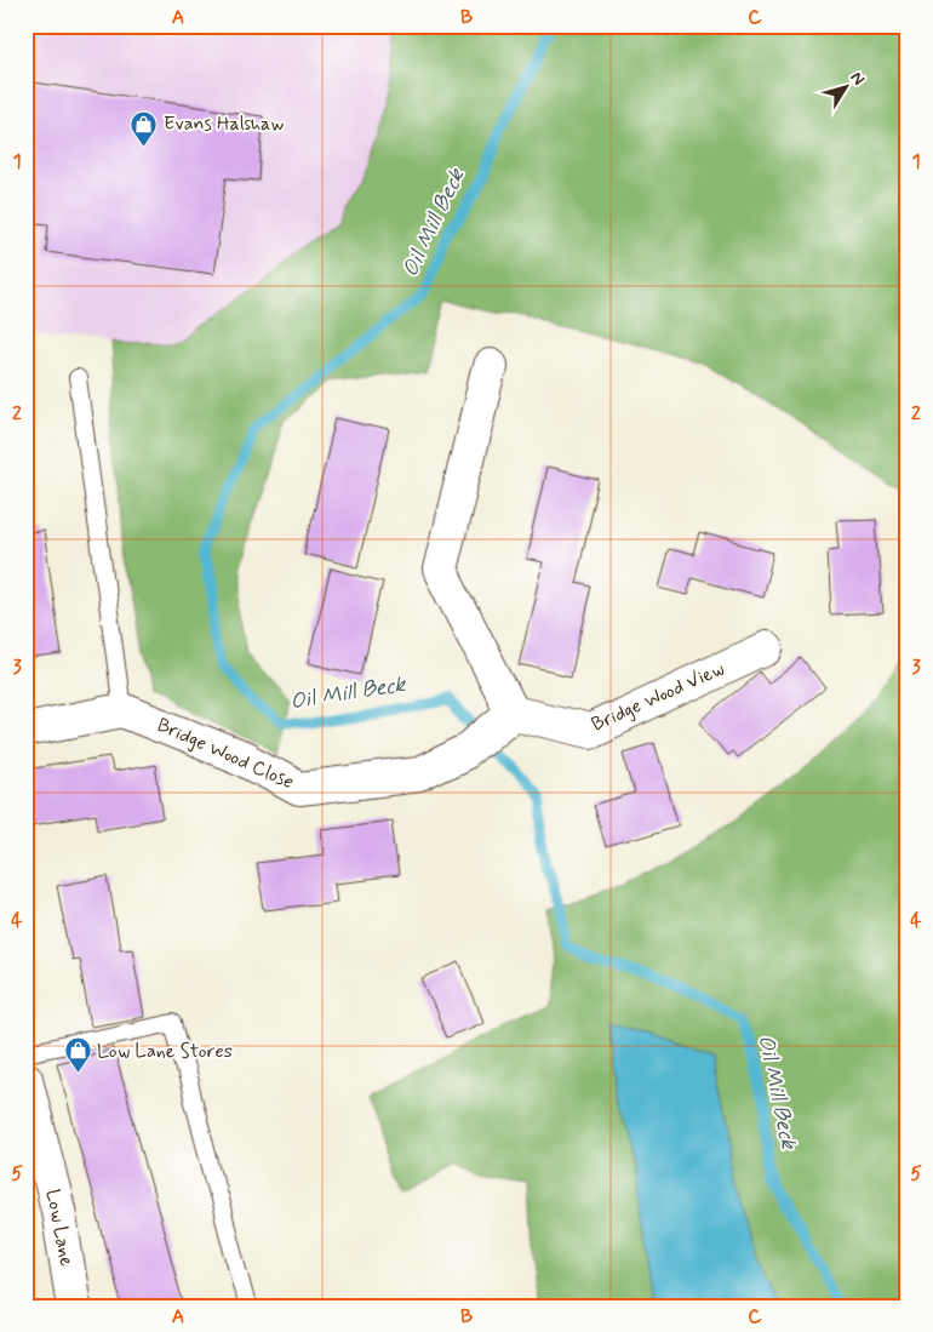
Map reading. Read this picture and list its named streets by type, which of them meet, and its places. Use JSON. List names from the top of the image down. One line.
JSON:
{"streets":{"street":["Bridge Wood View","Bridge Wood Close","Low Lane"]},"crossings":[["Bridge Wood View","Bridge Wood Close"]],"water":["Oil Mill Beck"],"places":{"shop":["Evans Halshaw","Low Lane Stores"]},"north":"top right","grid":{"columns":["A","B","C"],"rows":["1","2","3","4","5"]}}
